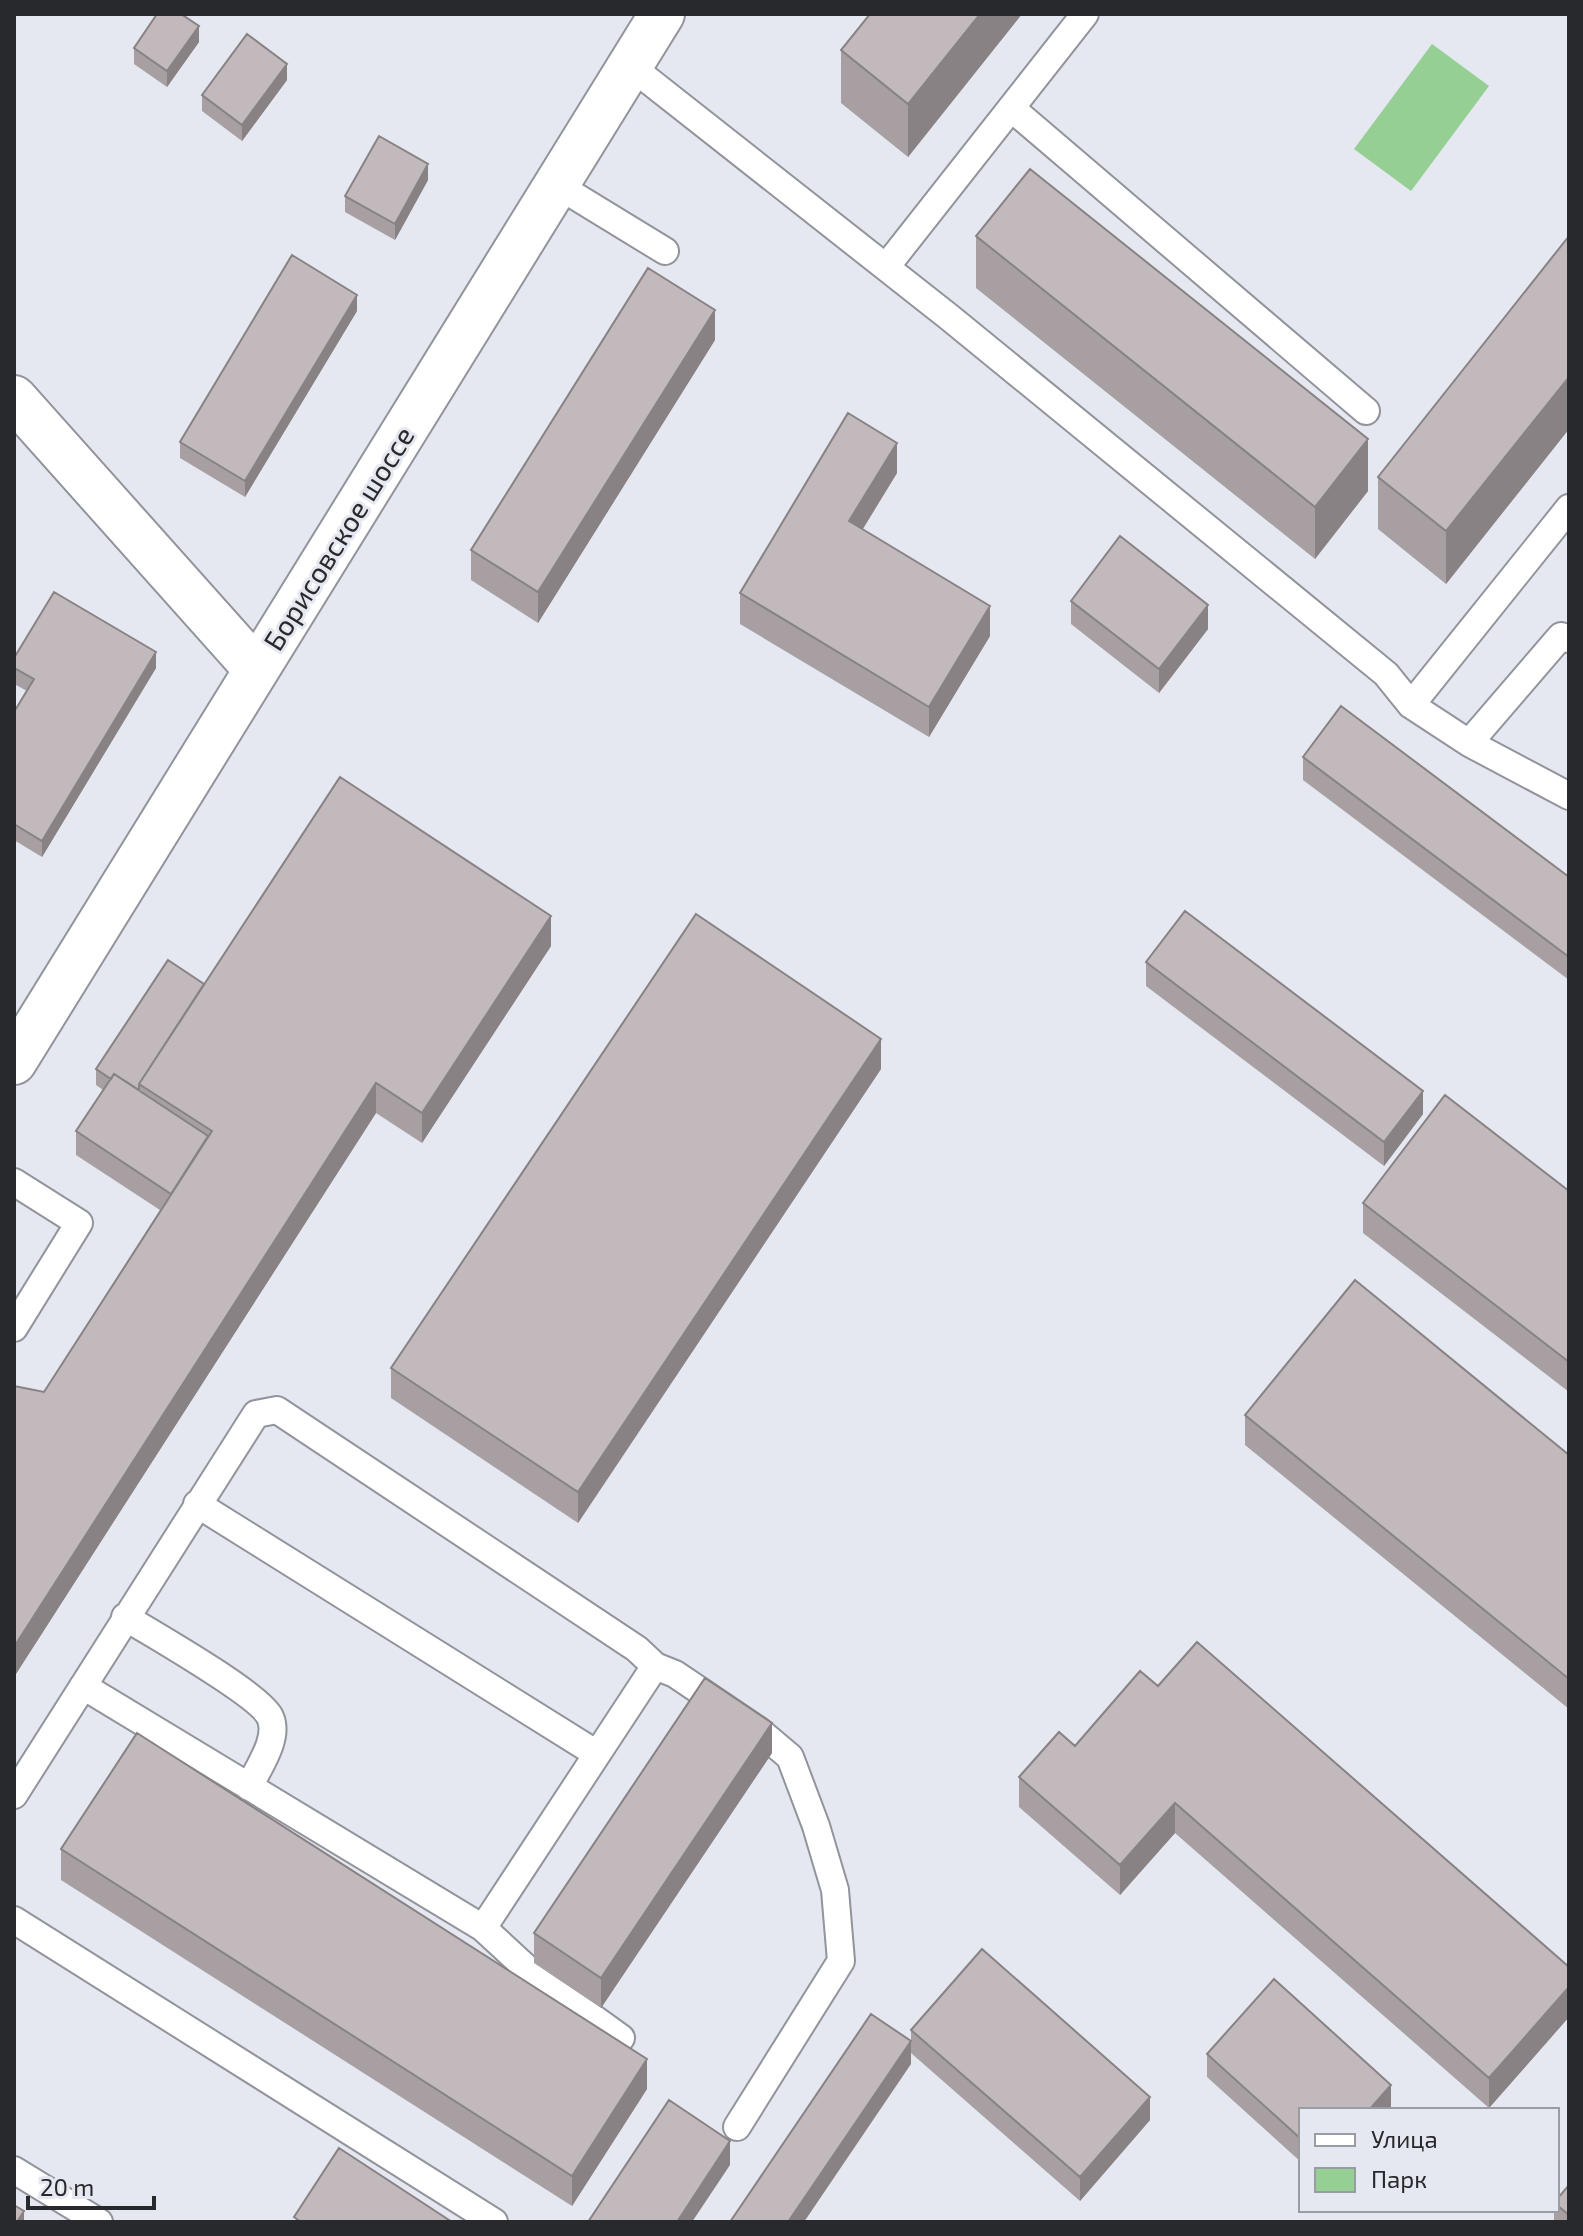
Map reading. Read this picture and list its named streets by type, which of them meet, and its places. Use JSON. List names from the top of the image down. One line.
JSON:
{"streets":{"main road":["Борисовское шоссе"]},"legend":["Улица","Парк"],"scale_bar":"20 m"}
